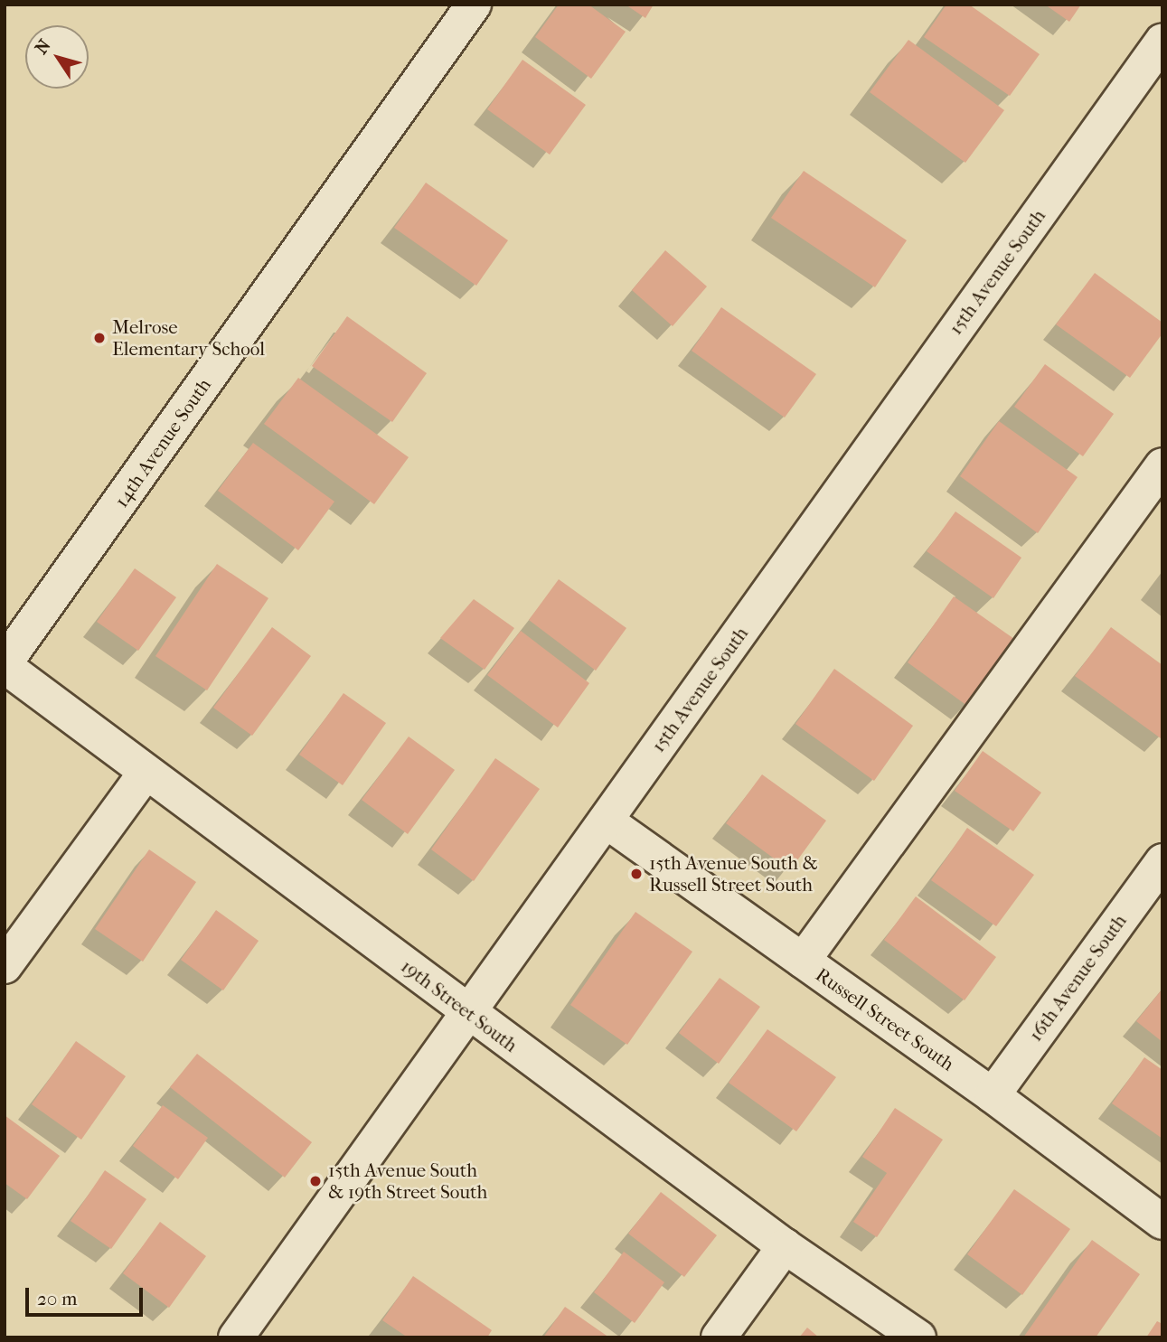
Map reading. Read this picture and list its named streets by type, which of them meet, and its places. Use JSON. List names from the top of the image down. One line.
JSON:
{"streets":{"street":["15th Avenue South","14th Avenue South","16th Avenue South","19th Street South","Russell Street South"]},"crossings":[["15th Avenue South","19th Street South"],["15th Avenue South","Russell Street South"],["14th Avenue South","19th Street South"],["16th Avenue South","Russell Street South"]],"places":["Melrose Elementary School","15th Avenue South & Russell Street South","15th Avenue South & 19th Street South"],"scale_bar":"20 m","north":"top left"}
